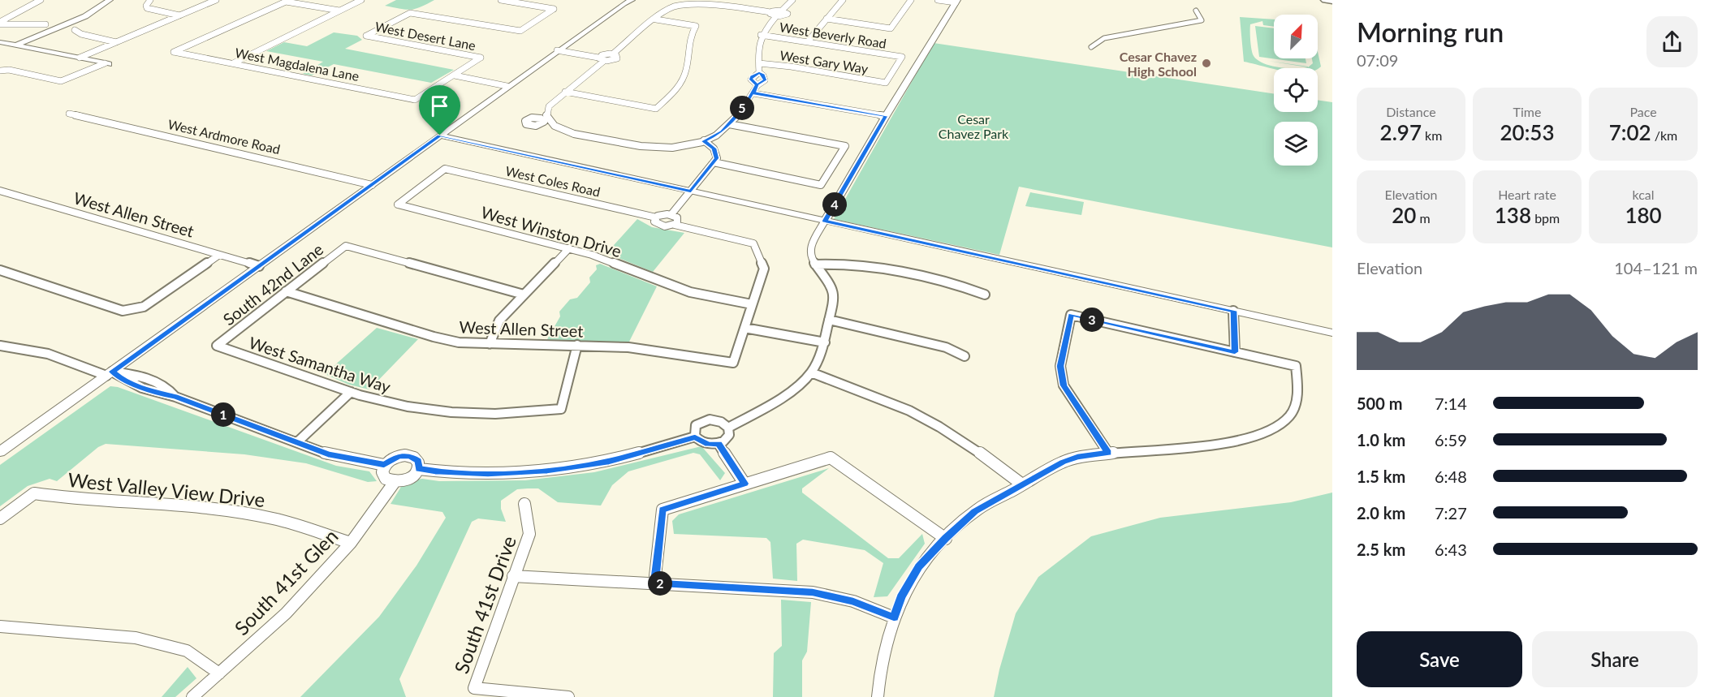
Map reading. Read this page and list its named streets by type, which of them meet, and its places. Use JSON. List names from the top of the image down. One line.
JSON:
{"streets":{"street":["West Beverly Road","West Desert Lane","West Gary Way","West Magdalena Lane","West Ardmore Road","West Coles Road","West Allen Street","West Winston Drive","South 42nd Lane","West Samantha Way","West Valley View Drive","South 41st Glen","South 41st Drive"]},"crossings":[["West Beverly Road","West Gary Way"],["West Desert Lane","West Magdalena Lane"],["West Coles Road","West Winston Drive"],["West Allen Street","South 42nd Lane"],["West Allen Street","West Samantha Way"],["South 42nd Lane","West Samantha Way"],["West Valley View Drive","South 41st Glen"]],"parks":["Cesar Chavez Park"],"places":["Cesar Chavez High School"],"north":"top right","page":{"heading":["Morning run","07:09"],"stats":[["Distance","2.97 km"],["Time","20:53"],["Pace","7:02 /km"],["Elevation","20 m"],["Heart rate","138 bpm"],["kcal","180"]],"pins":["5","4","3","1","2"],"chart":["Elevation","104–121 m"],"list":[{"name":"500 m","note":"7:14"},{"name":"1.0 km","note":"6:59"},{"name":"1.5 km","note":"6:48"},{"name":"2.0 km","note":"7:27"},{"name":"2.5 km","note":"6:43"}],"buttons":["Save","Share"]}}
